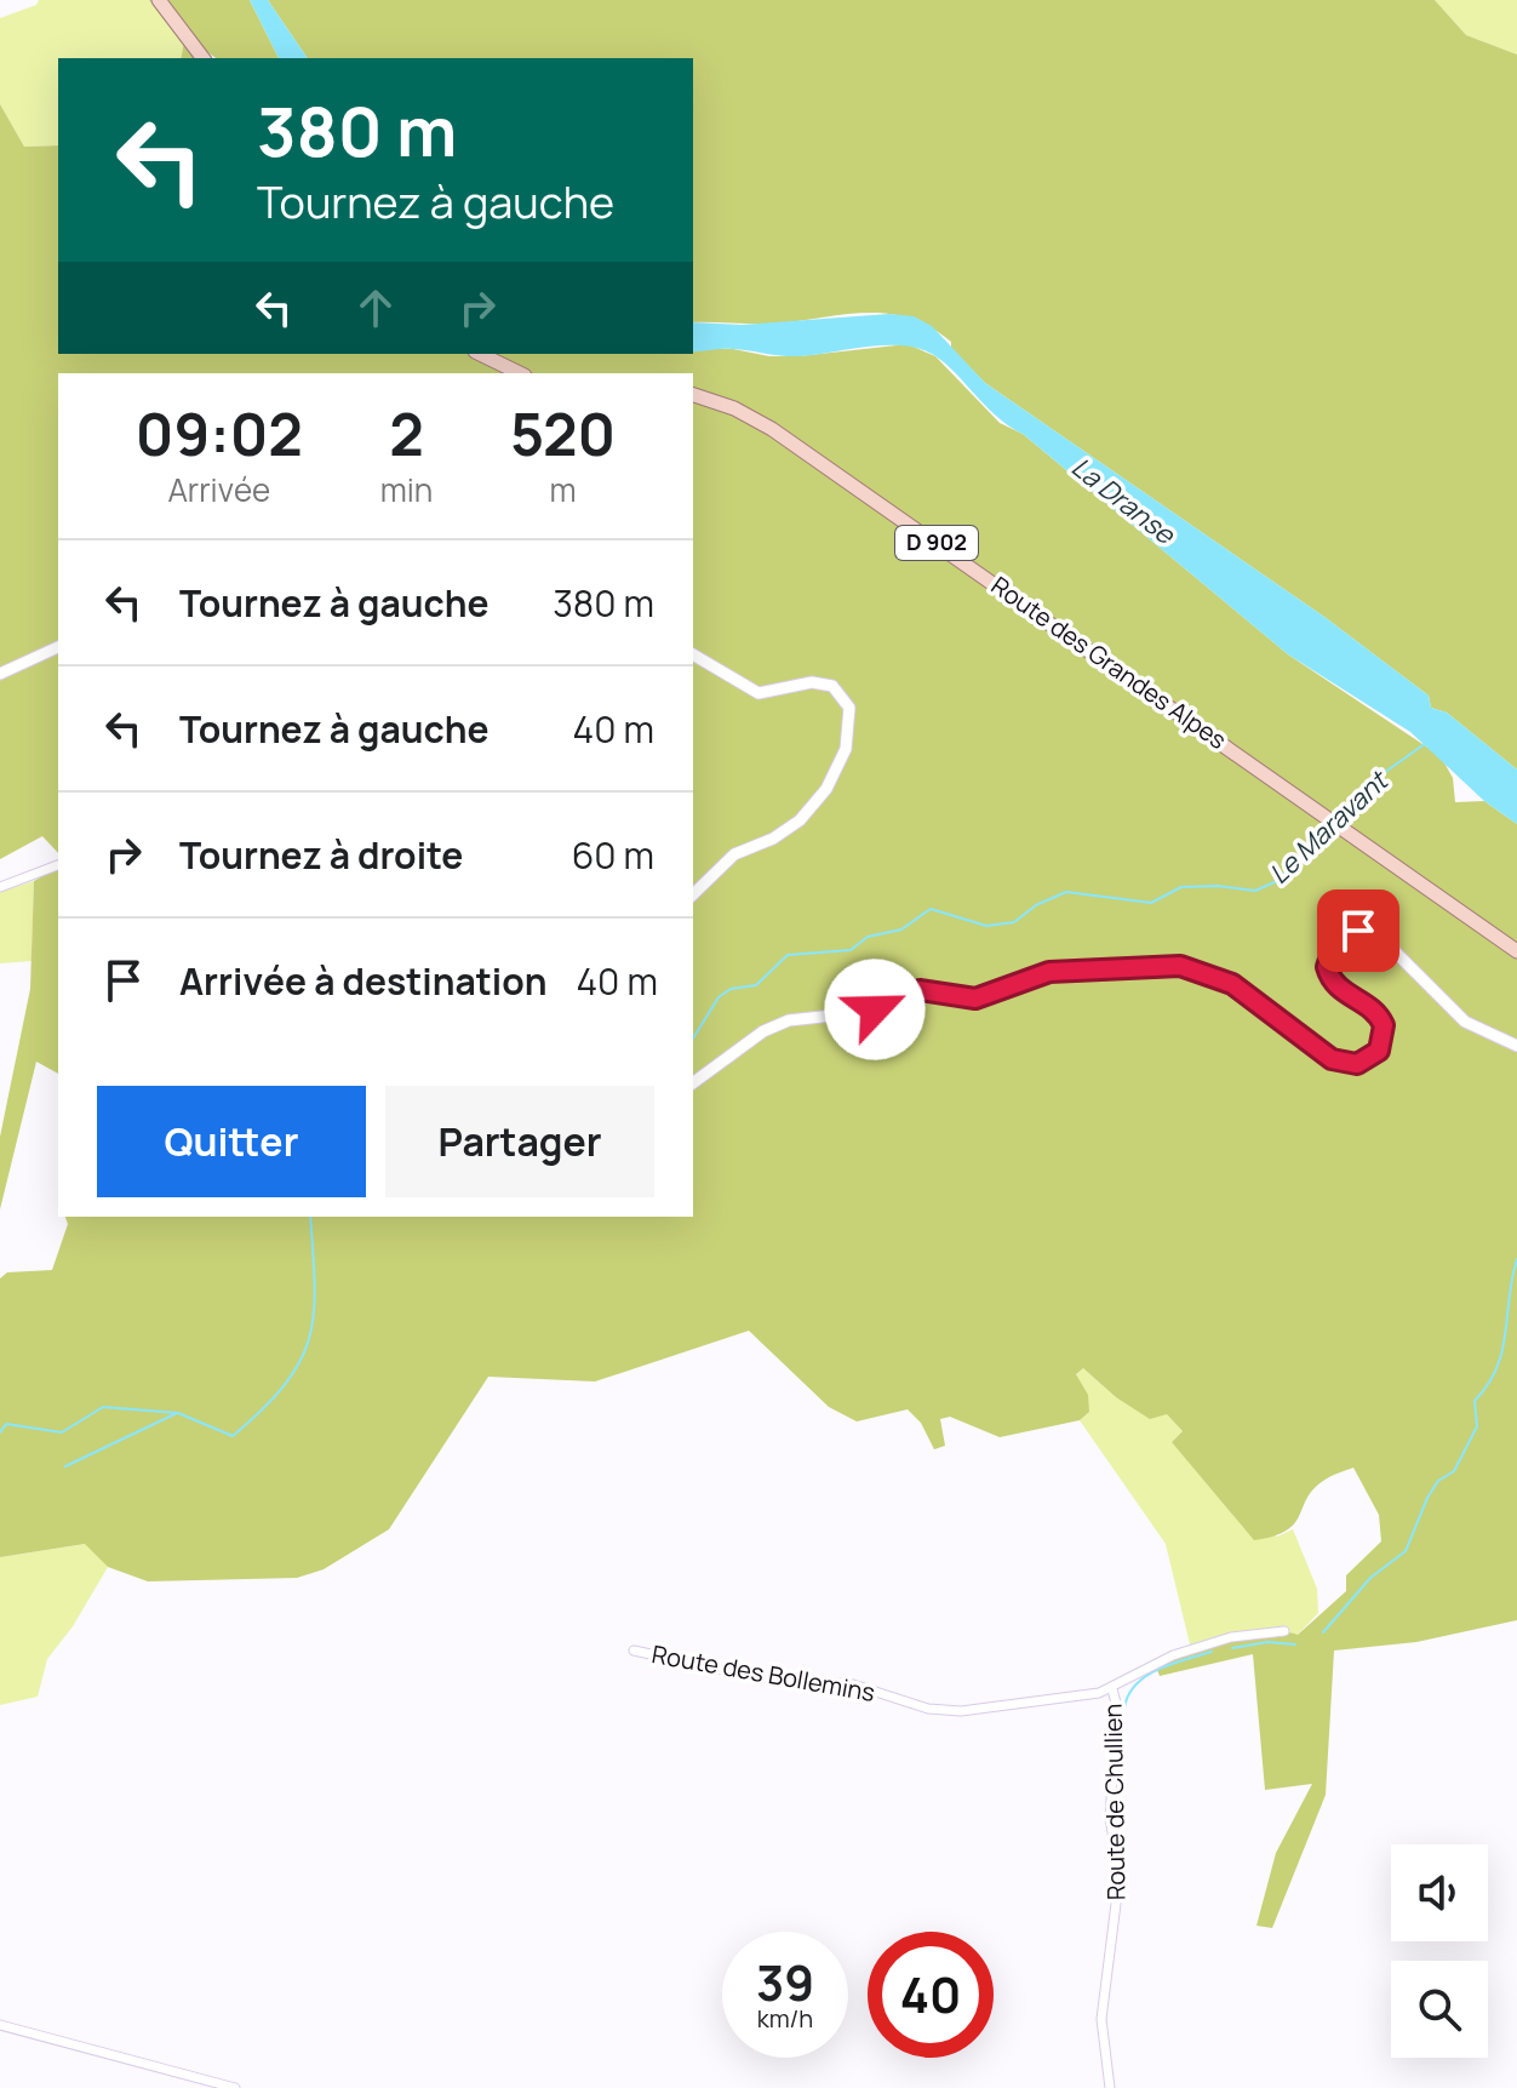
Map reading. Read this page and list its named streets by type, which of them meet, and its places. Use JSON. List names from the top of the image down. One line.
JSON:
{"streets":{"main road":["D 902","Route des Grandes Alpes"],"street":["Route des Bollemins","Route de Chullien"]},"crossings":[["Route des Bollemins","Route de Chullien"]],"water":["La Dranse","Le Maravant"],"page":{"turn":["380 m","Tournez à gauche"],"eta":["09:02","Arrivée","2","min","520","m"],"list":[{"name":"Tournez à gauche","value":"380 m"},{"name":"Tournez à gauche","value":"40 m"},{"name":"Tournez à droite","value":"60 m"},{"name":"Arrivée à destination","value":"40 m"}],"buttons":["Quitter","Partager"],"speed":"39 km/h","limit":"40"}}
